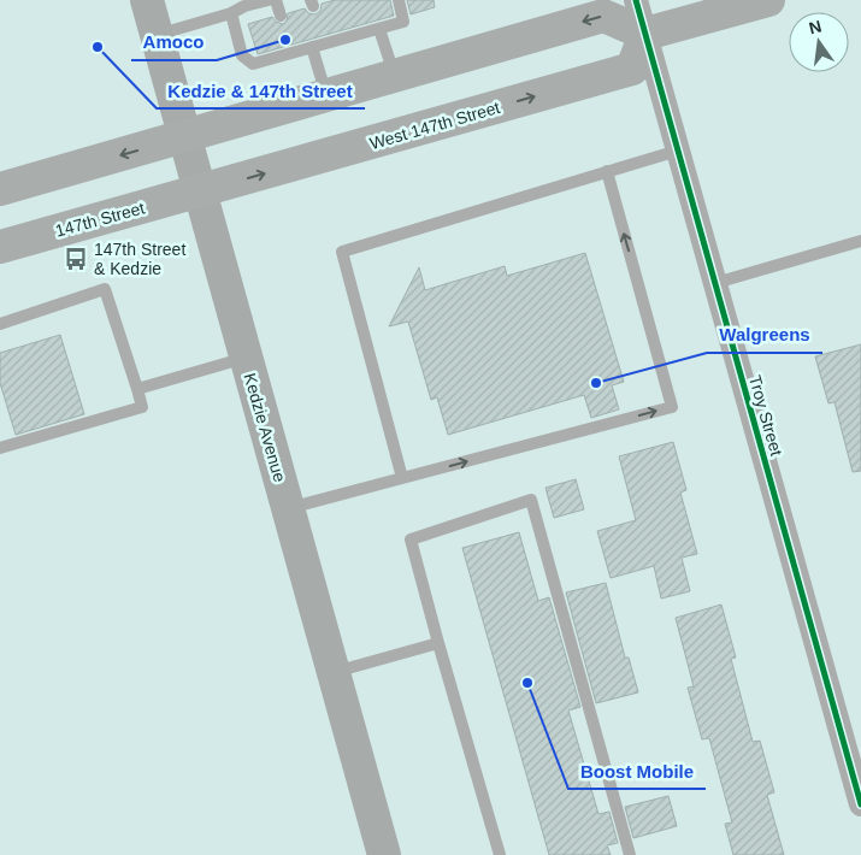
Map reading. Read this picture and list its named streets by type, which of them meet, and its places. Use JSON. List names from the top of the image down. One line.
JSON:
{"streets":{"main road":["West 147th Street","147th Street","Kedzie Avenue"],"street":["Troy Street"]},"crossings":[["West 147th Street","147th Street"],["West 147th Street","Troy Street"],["West 147th Street","Kedzie Avenue"],["147th Street","Kedzie Avenue"]],"places":{"other":["Amoco","Kedzie & 147th Street","Walgreens","Boost Mobile"],"bus stop":["147th Street & Kedzie"]},"north":"top"}
